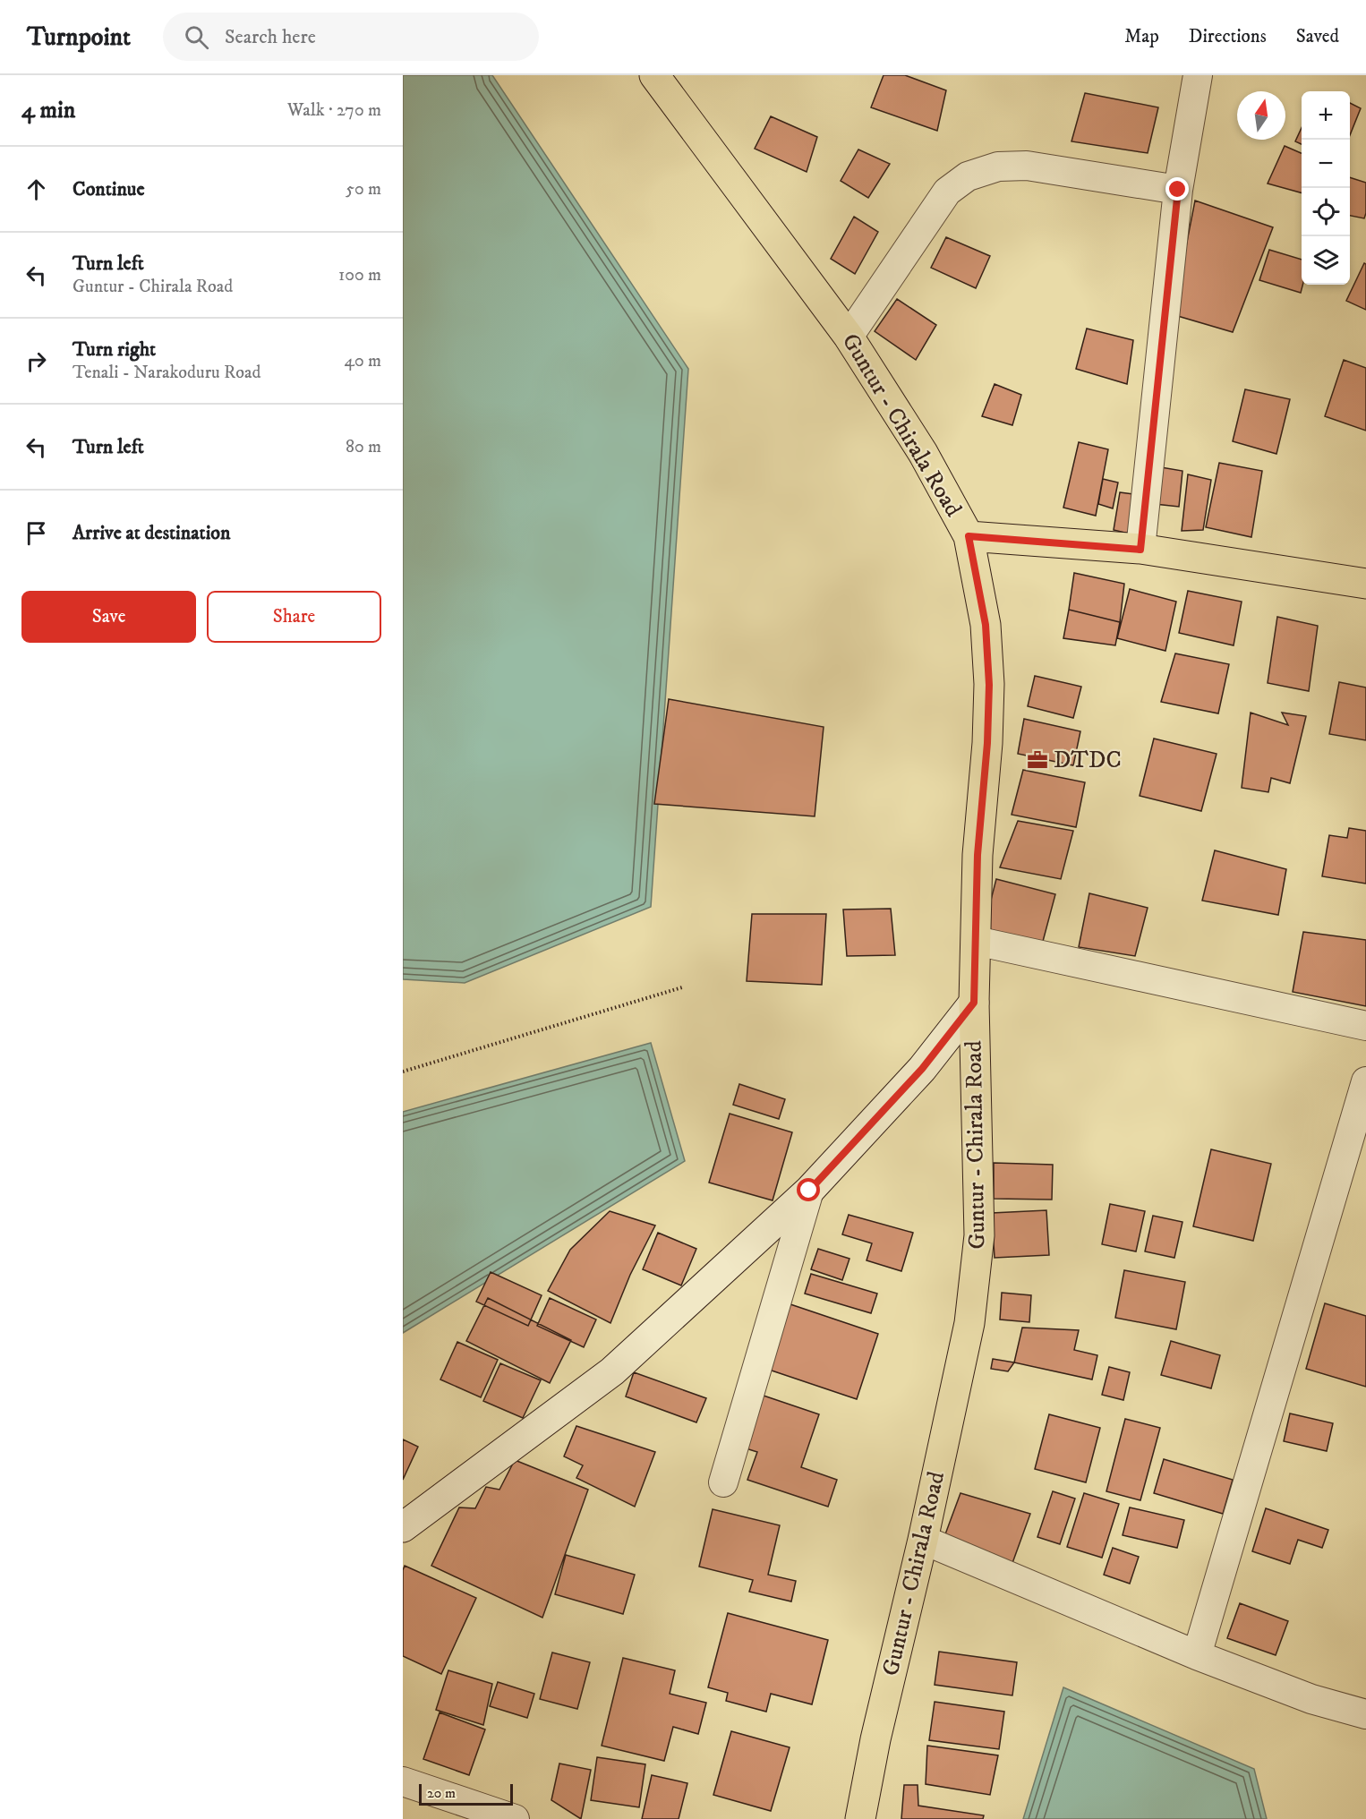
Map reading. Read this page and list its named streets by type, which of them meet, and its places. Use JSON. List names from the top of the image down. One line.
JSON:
{"streets":{"main road":["Guntur - Chirala Road"]},"places":{"office":["DTDC"]},"scale_bar":"20 m","north":"top","page":{"header":"Turnpoint","search":"Search here","nav":["Map","Directions","Saved"],"heading":["4 min","Walk · 270 m"],"map_buttons":["+","−"],"list":[["Continue","50 m"],["Turn left","Guntur - Chirala Road","100 m"],["Turn right","Tenali - Narakoduru Road","40 m"],["Turn left","80 m"],"Arrive at destination"],"buttons":["Save","Share"],"scale":"20 m"}}
